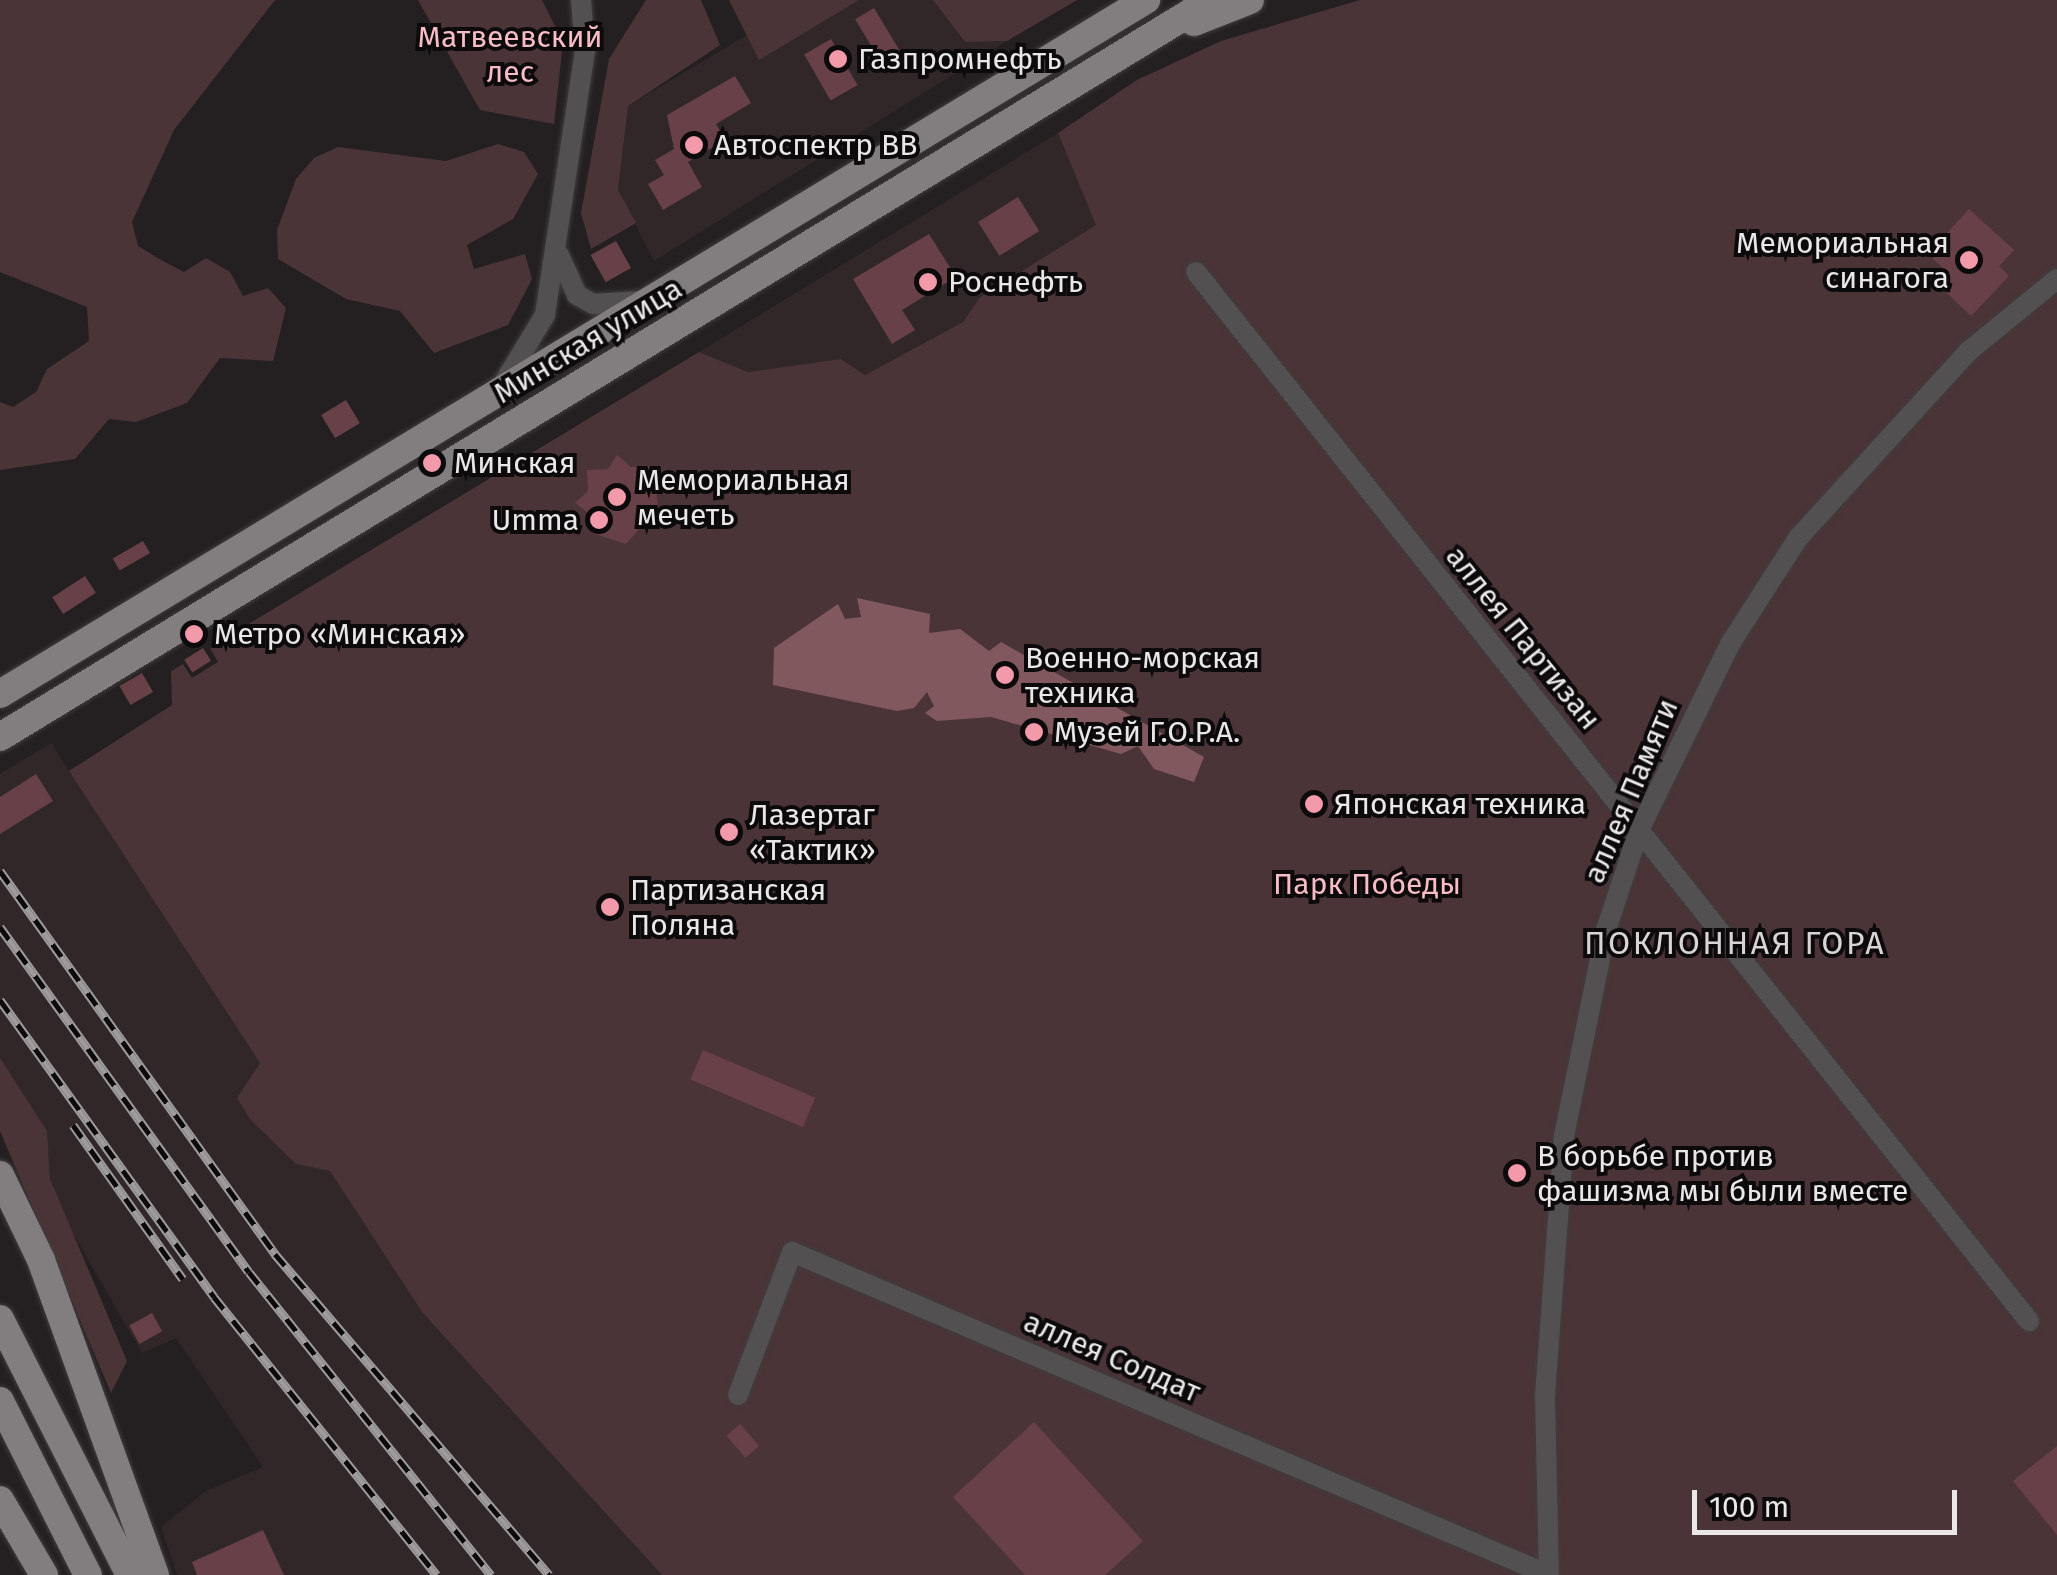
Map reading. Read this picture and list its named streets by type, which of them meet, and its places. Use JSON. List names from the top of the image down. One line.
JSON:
{"streets":{"main road":["Минская улица"],"street":["аллея Партизан","аллея Памяти","аллея Солдат"]},"crossings":[["аллея Партизан","аллея Памяти"],["аллея Памяти","аллея Солдат"]],"districts":["ПОКЛОННАЯ ГОРА"],"parks":["Матвеевский лес","Парк Победы"],"places":["Газпромнефть","Автоспектр ВВ","Мемориальная синагога","Роснефть","Минская","Мемориальная мечеть","Umma","Метро «Минская»","Военно-морская техника","Музей Г.О.Р.А.","Японская техника","Лазертаг «Тактик»","Партизанская Поляна","В борьбе против фашизма мы были вместе"],"scale_bar":"100 m"}
